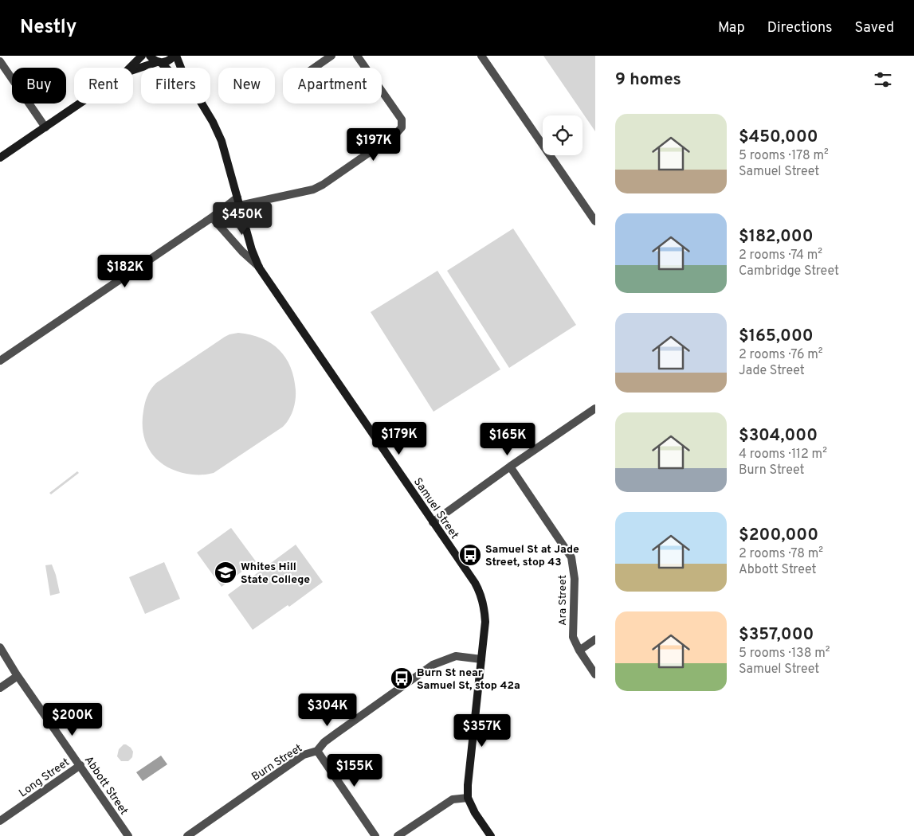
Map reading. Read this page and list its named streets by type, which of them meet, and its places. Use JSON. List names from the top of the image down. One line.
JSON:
{"streets":{"street":["Samuel Street","Ara Street","Burn Street","Long Street","Abbott Street"]},"crossings":[["Samuel Street","Burn Street"],["Long Street","Abbott Street"]],"places":{"bus stop":["Samuel St at Jade Street, stop 43","Burn St near Samuel St, stop 42a"],"school or university":["Whites Hill State College"]},"page":{"header":"Nestly","nav":["Map","Directions","Saved"],"heading":"9 homes","chip":["Buy","Rent","Filters","New","Apartment"],"list":[{"name":"$450,000","note":"5 rooms · 178 m² · Samuel Street"},{"name":"$182,000","note":"2 rooms · 74 m² · Cambridge Street"},{"name":"$165,000","note":"2 rooms · 76 m² · Jade Street"},{"name":"$304,000","note":"4 rooms · 112 m² · Burn Street"},{"name":"$200,000","note":"2 rooms · 78 m² · Abbott Street"},{"name":"$357,000","note":"5 rooms · 138 m² · Samuel Street"}],"price":["$197K","$450K","$182K","$179K","$165K","$304K","$200K","$357K","$155K"]}}
